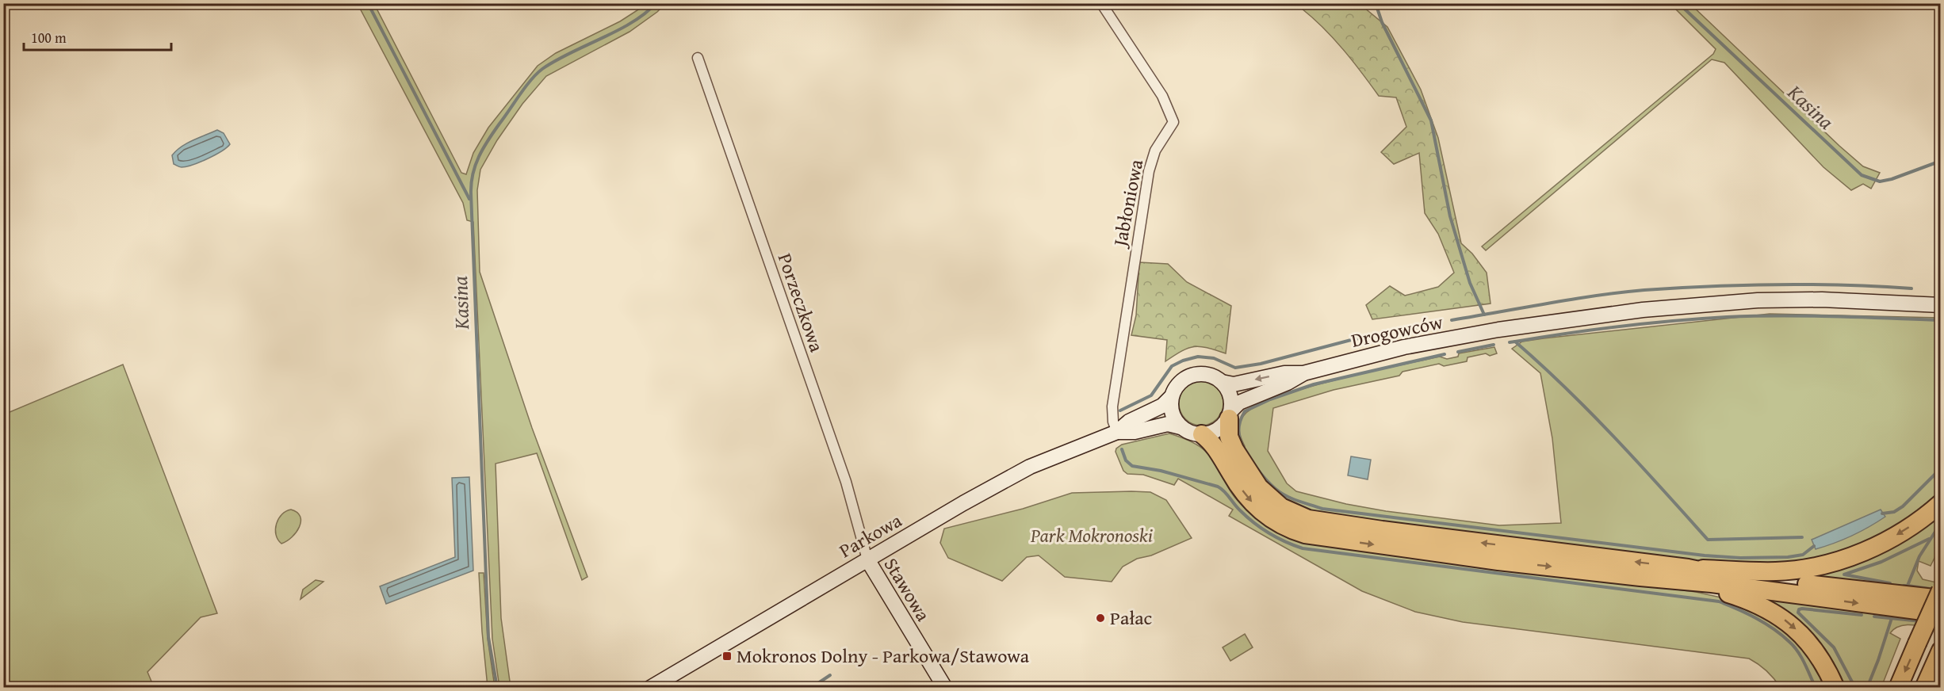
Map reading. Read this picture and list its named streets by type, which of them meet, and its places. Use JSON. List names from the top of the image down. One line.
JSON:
{"streets":{"main road":["Drogowców","Parkowa","Stawowa"],"street":["Jabłoniowa","Porzeczkowa"]},"crossings":[["Jabłoniowa","Parkowa"],["Porzeczkowa","Parkowa"],["Porzeczkowa","Stawowa"],["Drogowców","Parkowa"],["Parkowa","Stawowa"]],"water":["Kasina"],"parks":["Park Mokronoski"],"places":{"other":["Pałac"],"transit":["Mokronos Dolny - Parkowa/Stawowa"]},"scale_bar":"100 m"}
